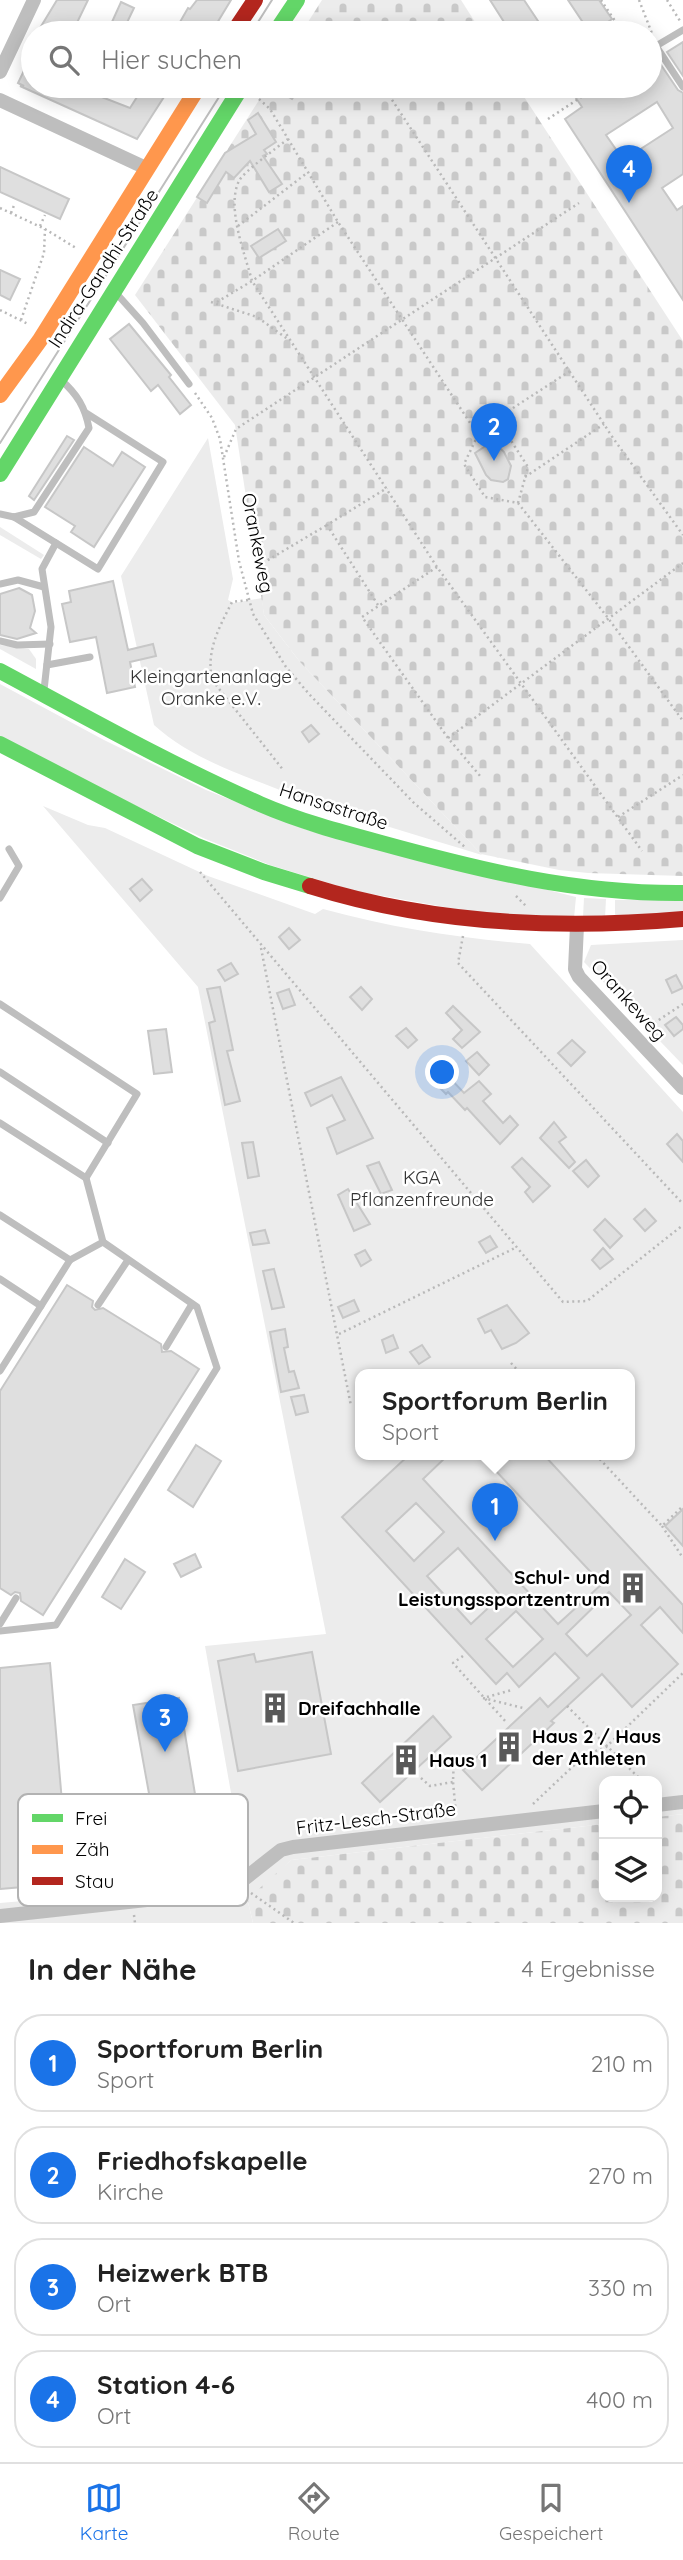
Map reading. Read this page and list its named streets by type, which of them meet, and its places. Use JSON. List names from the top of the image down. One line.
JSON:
{"streets":{"main road":["Indira-Gandhi-Straße","Hansastraße"],"street":["Orankeweg","Fritz-Lesch-Straße"]},"parks":["Kleingartenanlage Oranke e.V.","KGA Pflanzenfreunde"],"places":{"building":["Schul- und Leistungssportzentrum","Dreifachhalle","Haus 2 / Haus der Athleten","Haus 1"]},"legend":["Frei","Zäh","Stau"],"page":{"search":"Hier suchen","pins":["4","2","1","3"],"popup":["Sportforum Berlin","Sport"],"heading":["In der Nähe","4 Ergebnisse"],"list":[{"mark":"1","name":"Sportforum Berlin","note":"Sport","value":"210 m"},{"mark":"2","name":"Friedhofskapelle","note":"Kirche","value":"270 m"},{"mark":"3","name":"Heizwerk BTB","note":"Ort","value":"330 m"},{"mark":"4","name":"Station 4-6","note":"Ort","value":"400 m"}],"nav":["Karte","Route","Gespeichert"]}}
